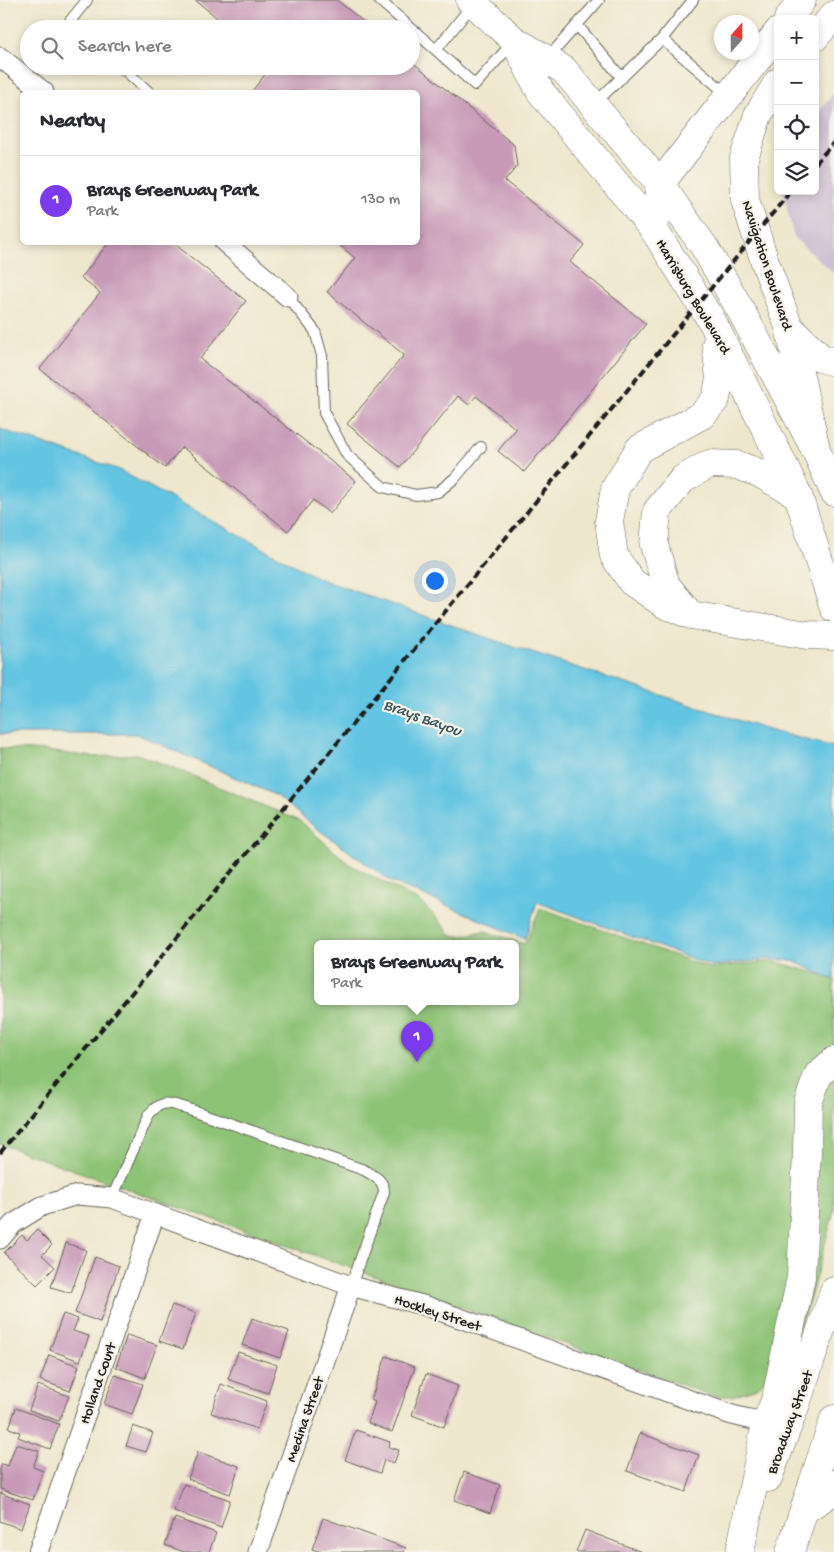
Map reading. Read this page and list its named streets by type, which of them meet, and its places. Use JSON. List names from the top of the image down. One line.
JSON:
{"streets":{"main road":["Navigation Boulevard","Harrisburg Boulevard","Broadway Street"],"street":["Hockley Street","Holland Court","Medina Street"]},"crossings":[["Navigation Boulevard","Harrisburg Boulevard"],["Hockley Street","Holland Court"],["Hockley Street","Medina Street"]],"water":["Brays Bayou"],"north":"top","page":{"map_buttons":["+","−"],"search":"Search here","heading":"Nearby","list":[{"mark":"1","name":"Brays Greenway Park","note":"Park","value":"130 m"}],"popup":["Brays Greenway Park","Park"],"pins":"1"}}
